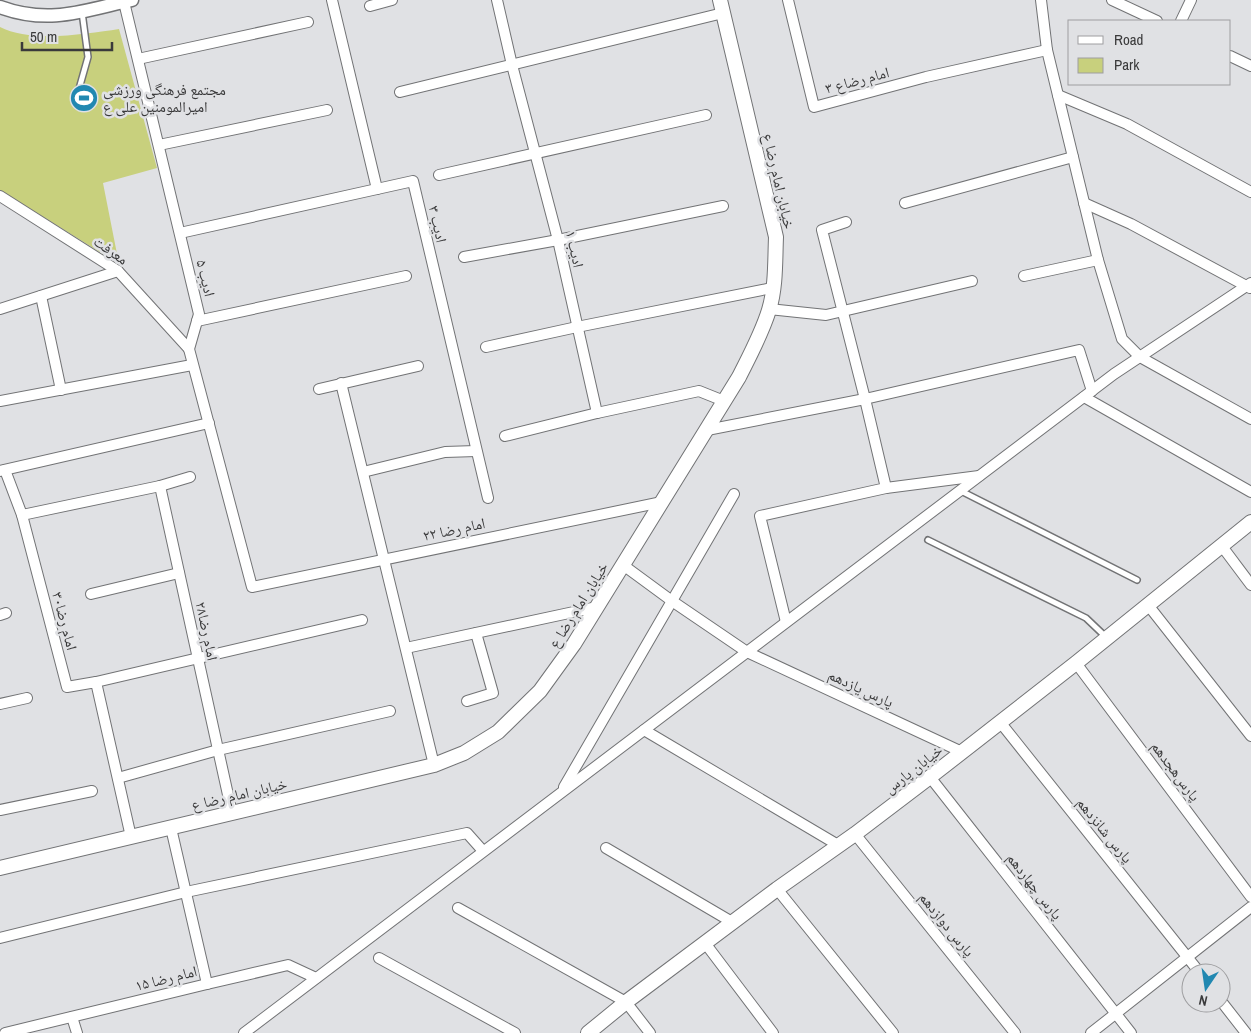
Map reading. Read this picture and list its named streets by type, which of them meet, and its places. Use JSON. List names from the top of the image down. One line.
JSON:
{"streets":{"main road":["خیابان امام رضا ع","خیابان پارس"],"street":["امام رضا‌ع ۳","ادیب ۳","ادیب ۱","معرفت","ادیب ۵","امام رضا ۲۲","امام رضا۳۰","امام رضا۲۸","پارس‌‌ یازدهم","پارس‌‌هجدهم","پارس‌‌ شانزدهم","پارس‌‌ چهاردهم","پارس‌‌ دوازدهم","۱۵ امام رضا"]},"crossings":[["خیابان امام رضا ع","امام رضا ۲۲"],["خیابان امام رضا ع","امام رضا۲۸"],["خیابان امام رضا ع","پارس‌‌ یازدهم"],["خیابان امام رضا ع","۱۵ امام رضا"],["معرفت","ادیب ۵"],["پارس‌‌ یازدهم","خیابان پارس"],["خیابان پارس","پارس‌‌هجدهم"],["خیابان پارس","پارس‌‌ شانزدهم"],["خیابان پارس","پارس‌‌ چهاردهم"],["خیابان پارس","پارس‌‌ دوازدهم"]],"places":{"sports":["مجتمع فرهنگی ورزشی امیرالمومنین علی ‌ع"]},"legend":["Road","Park"],"scale_bar":"50 m","north":"bottom"}
